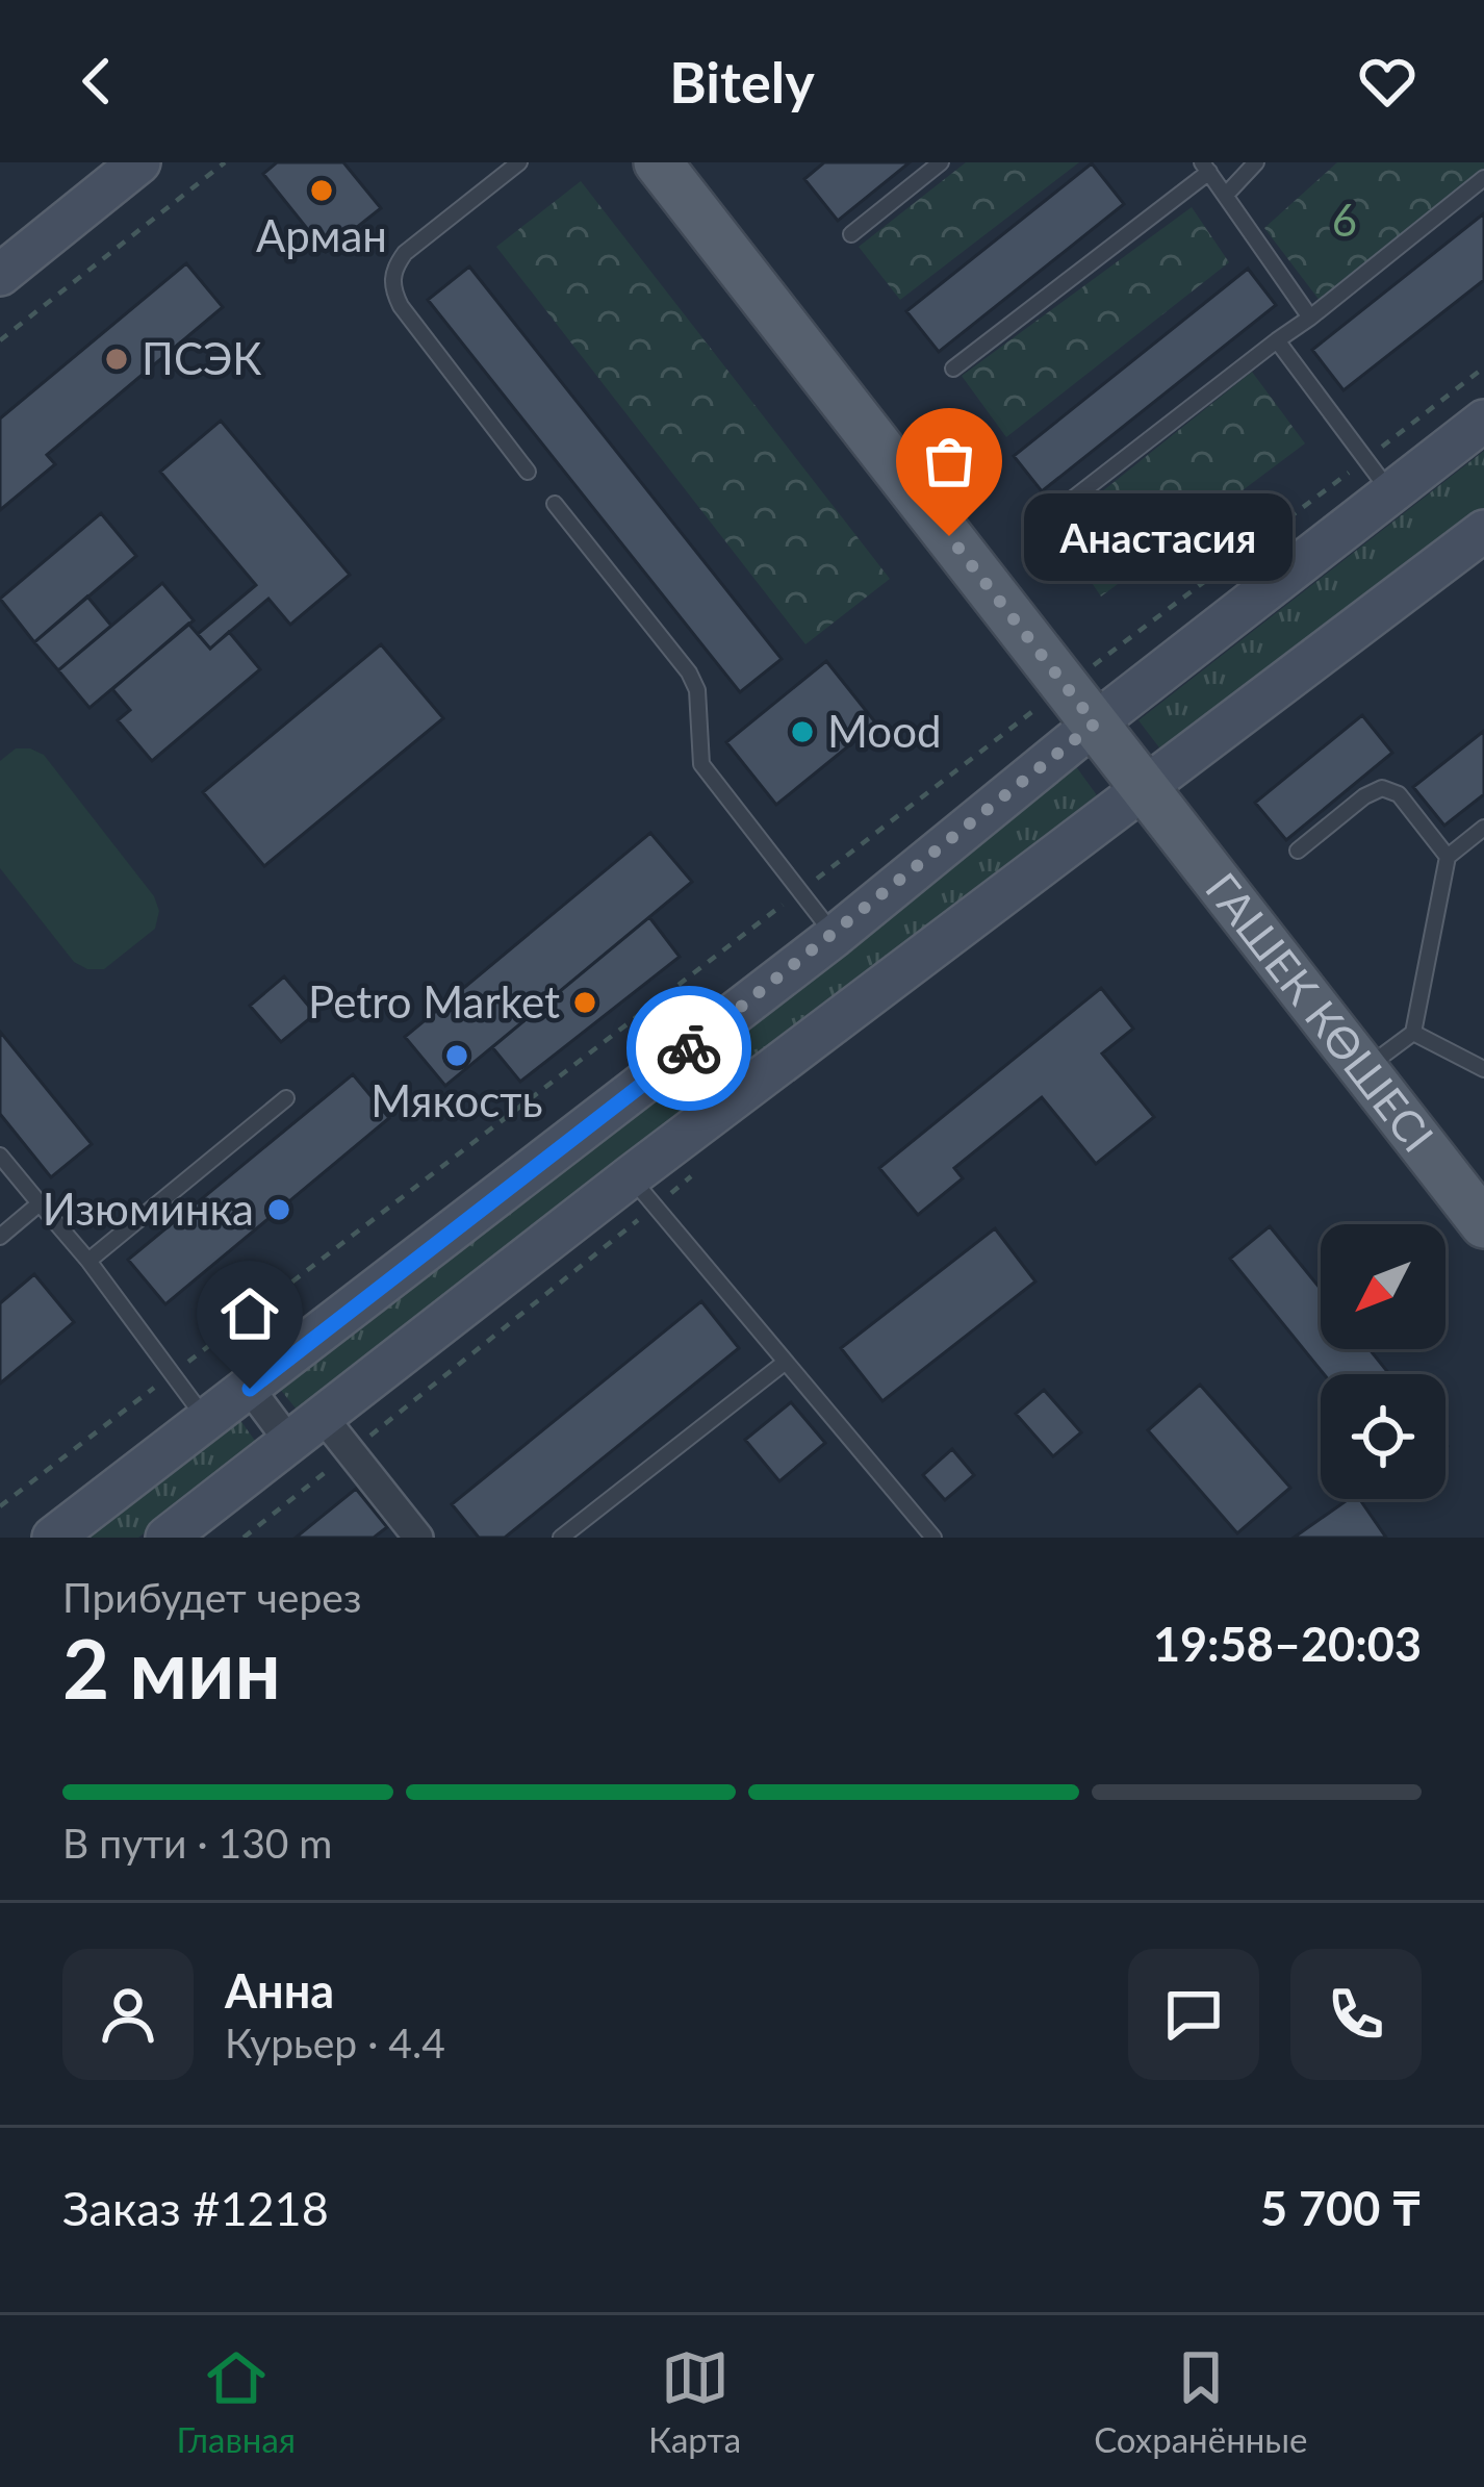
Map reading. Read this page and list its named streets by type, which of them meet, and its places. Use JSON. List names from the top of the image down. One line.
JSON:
{"streets":{"main road":["ГАШЕК КӨШЕСІ"]},"parks":["6"],"places":["Арман","ПСЭК","Анастасия","Mood","Petro Market","Мякость","Изюминка"],"north":"bottom left","page":{"header":"Bitely","bubble":"Анастасия","heading":["2 мин","Прибудет через","19:58–20:03"],"panel":["Анна","Курьер · 4.4","Заказ #1218","5 700 ₸"],"bar":"В пути · 130 m","tabs":["Главная","Карта","Сохранённые"]}}
